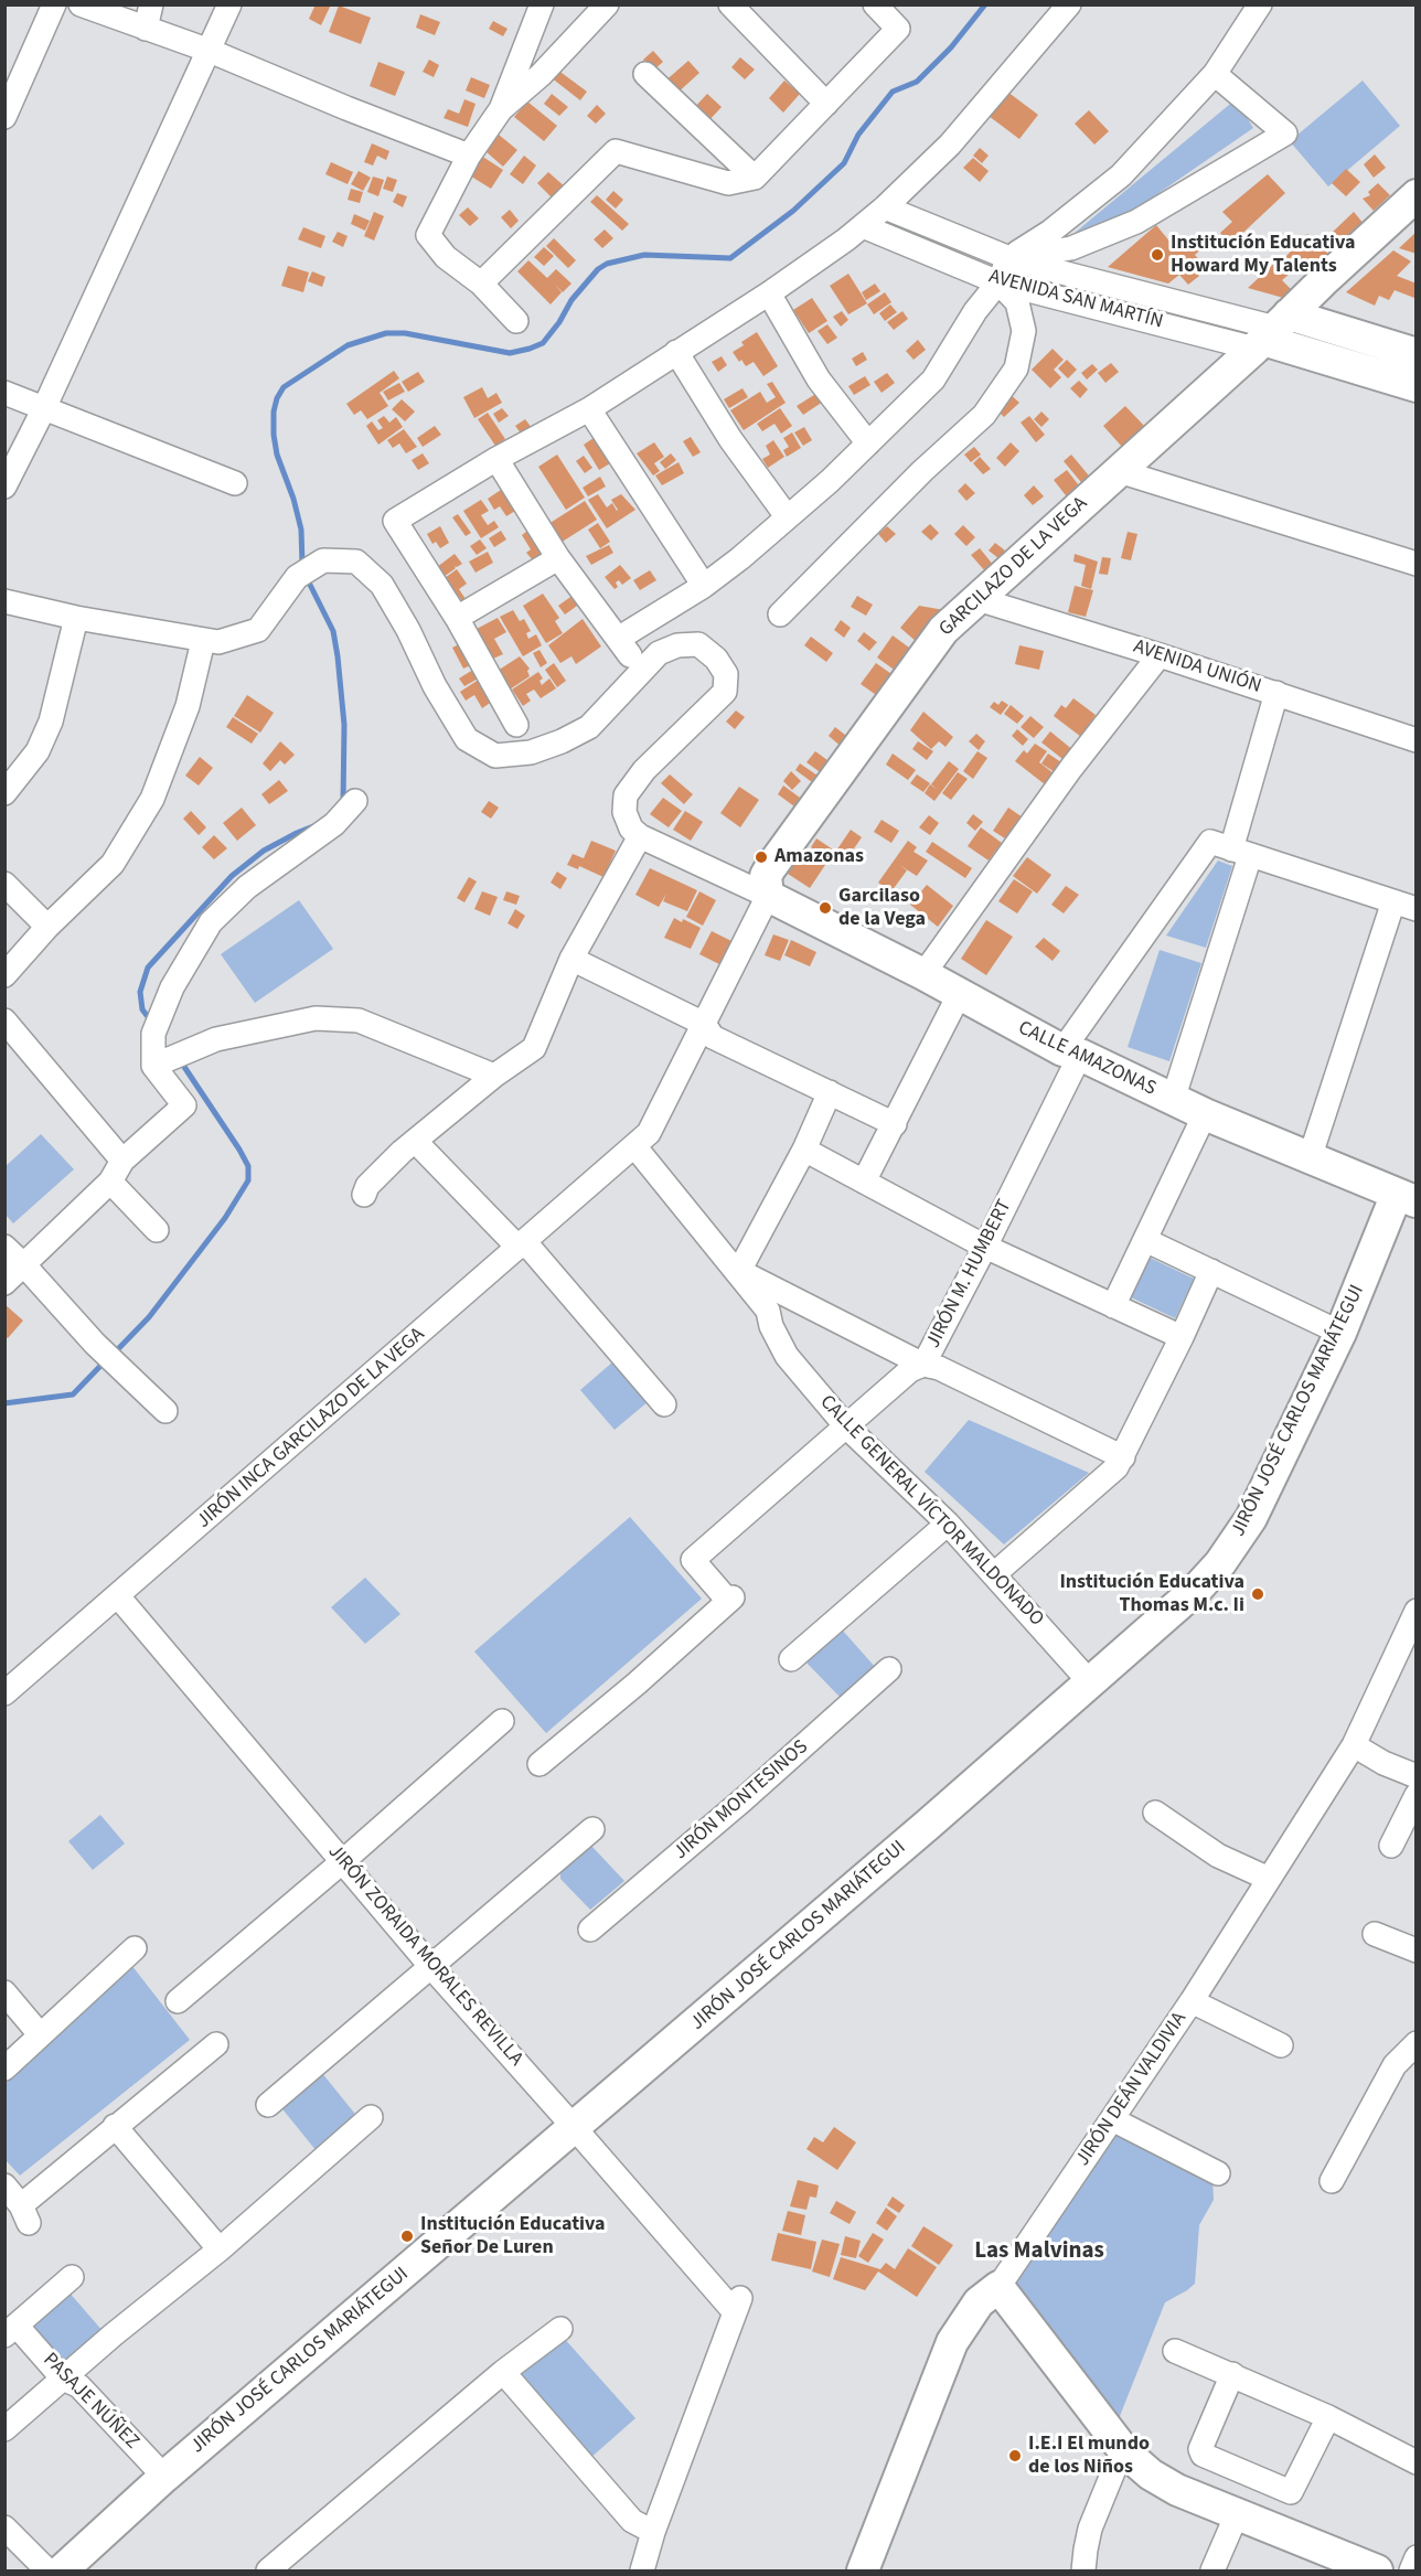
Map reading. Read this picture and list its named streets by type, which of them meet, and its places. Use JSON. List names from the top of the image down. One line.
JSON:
{"streets":{"street":["AVENIDA SAN MARTÍN","GARCILAZO DE LA VEGA","AVENIDA UNIÓN","CALLE AMAZONAS","JIRÓN M. HUMBERT","JIRÓN JOSÉ CARLOS MARIÁTEGUI","JIRÓN INCA GARCILAZO DE LA VEGA","CALLE GENERAL VÍCTOR MALDONADO","JIRÓN MONTESINOS","JIRÓN ZORAIDA MORALES REVILLA","JIRÓN DEÁN VALDIVIA","PASAJE NÚÑEZ"]},"crossings":[["AVENIDA SAN MARTÍN","GARCILAZO DE LA VEGA"],["GARCILAZO DE LA VEGA","AVENIDA UNIÓN"],["GARCILAZO DE LA VEGA","CALLE AMAZONAS"],["GARCILAZO DE LA VEGA","JIRÓN INCA GARCILAZO DE LA VEGA"],["CALLE AMAZONAS","JIRÓN M. HUMBERT"],["CALLE AMAZONAS","JIRÓN JOSÉ CARLOS MARIÁTEGUI"],["CALLE AMAZONAS","JIRÓN INCA GARCILAZO DE LA VEGA"],["JIRÓN M. HUMBERT","CALLE GENERAL VÍCTOR MALDONADO"],["JIRÓN JOSÉ CARLOS MARIÁTEGUI","CALLE GENERAL VÍCTOR MALDONADO"],["JIRÓN JOSÉ CARLOS MARIÁTEGUI","JIRÓN ZORAIDA MORALES REVILLA"],["JIRÓN JOSÉ CARLOS MARIÁTEGUI","PASAJE NÚÑEZ"],["JIRÓN INCA GARCILAZO DE LA VEGA","CALLE GENERAL VÍCTOR MALDONADO"],["JIRÓN INCA GARCILAZO DE LA VEGA","JIRÓN ZORAIDA MORALES REVILLA"]],"districts":["Las Malvinas"],"places":["Institución Educativa Howard My Talents","Amazonas","Garcilaso de la Vega","Institución Educativa Thomas M.c. Ii","Institución Educativa Señor De Luren","I.E.I El mundo de los Niños"]}
